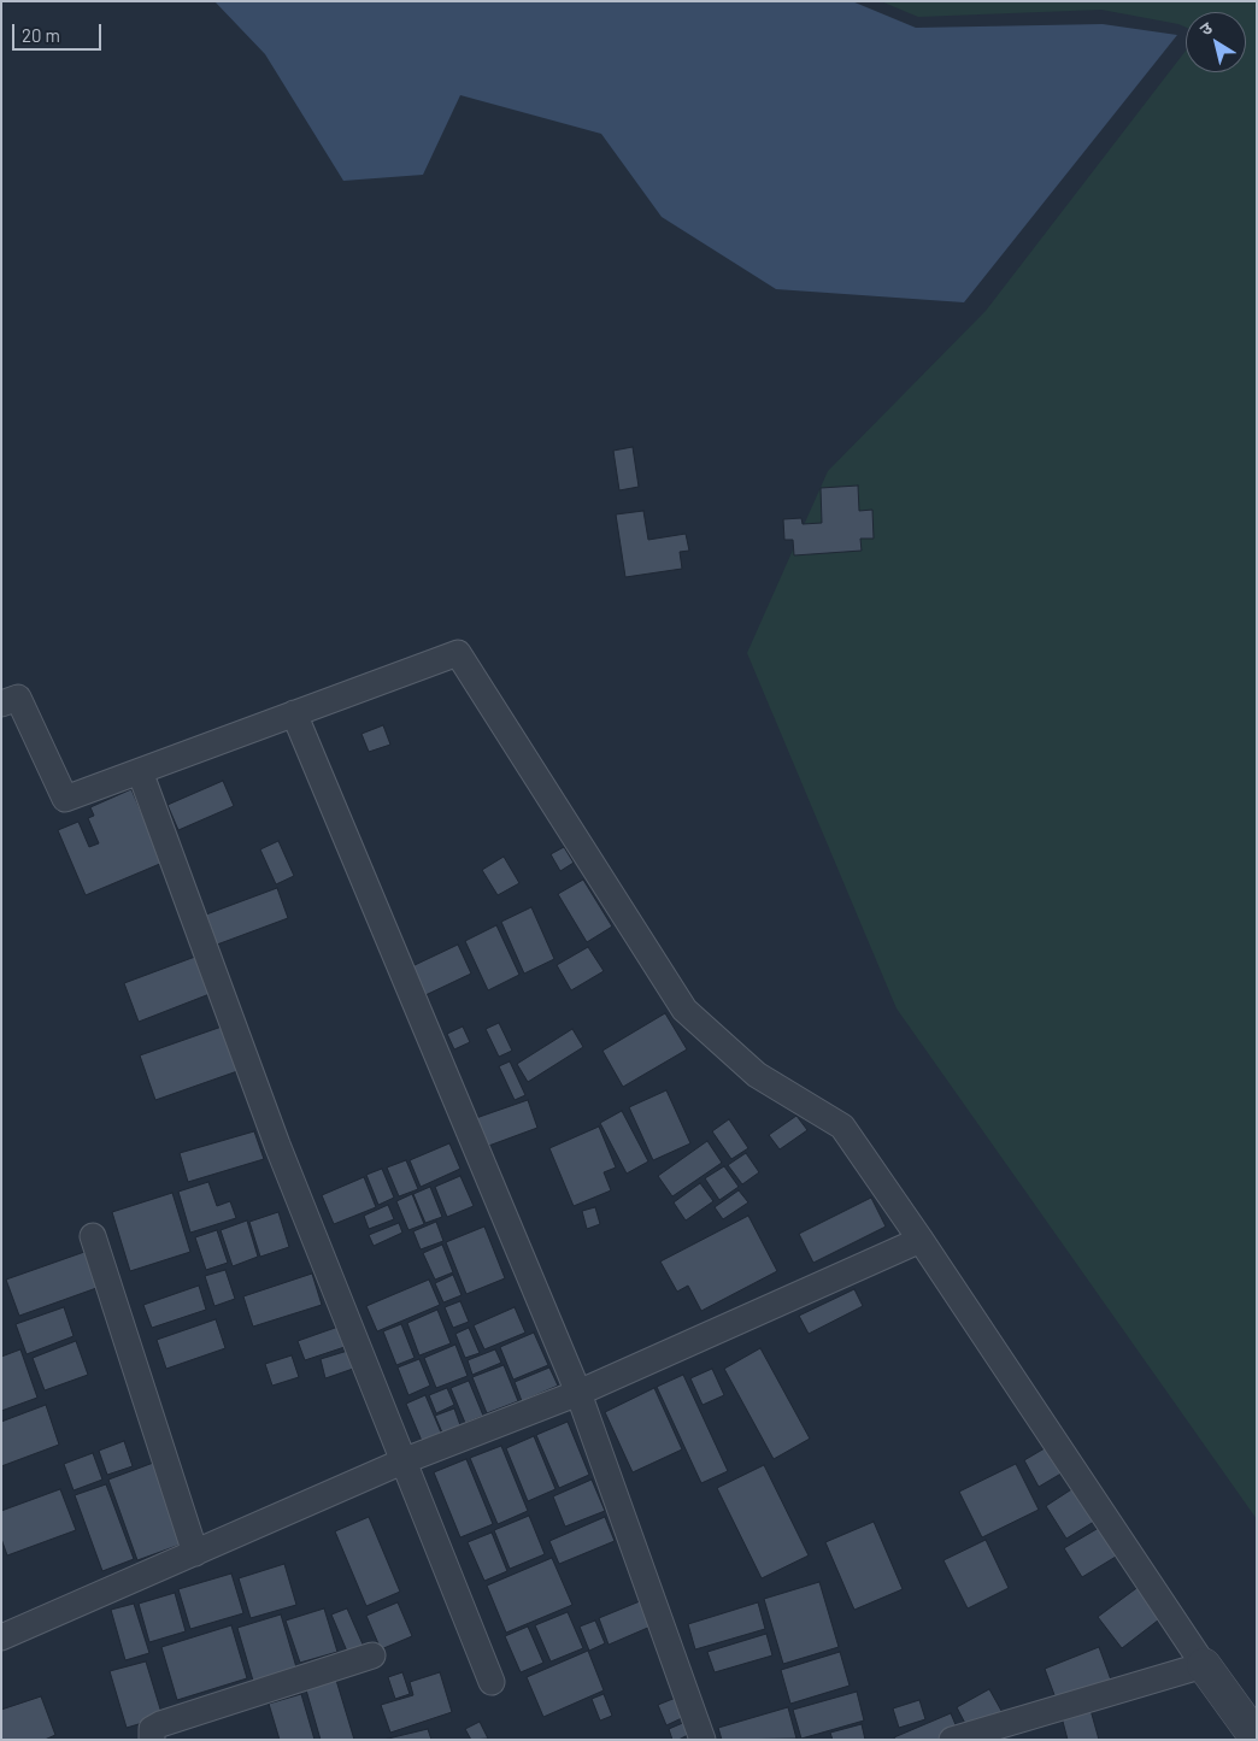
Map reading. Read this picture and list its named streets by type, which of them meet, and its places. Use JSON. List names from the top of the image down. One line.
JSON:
{"scale_bar":"20 m","north":"top left"}
